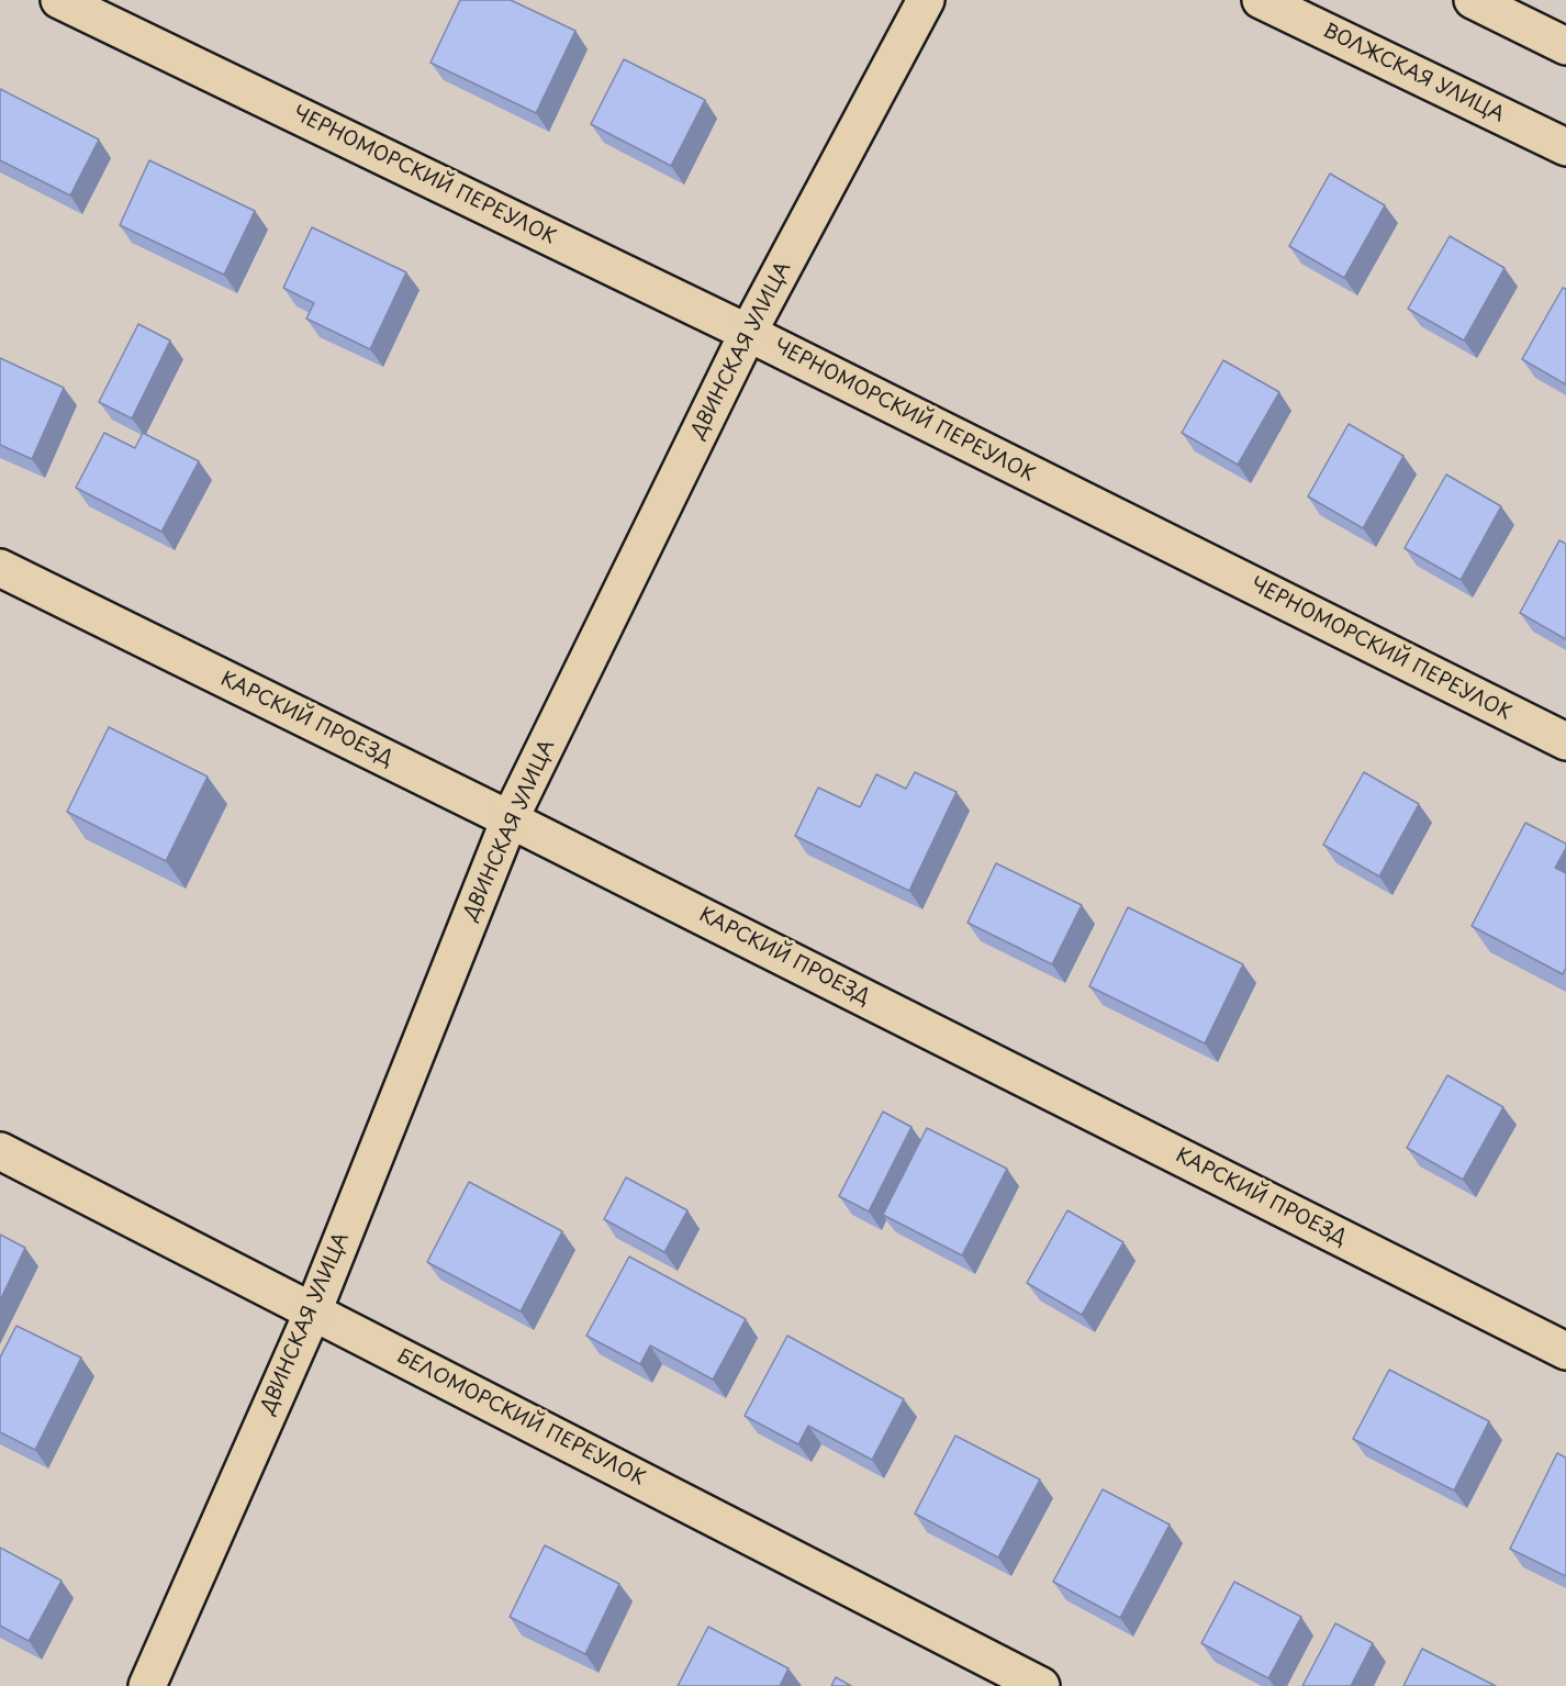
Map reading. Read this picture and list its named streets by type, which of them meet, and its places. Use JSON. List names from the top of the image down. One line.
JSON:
{"streets":{"street":["ВОЛЖСКАЯ УЛИЦА","ЧЕРНОМОРСКИЙ ПЕРЕУЛОК","ДВИНСКАЯ УЛИЦА","КАРСКИЙ ПРОЕЗД","БЕЛОМОРСКИЙ ПЕРЕУЛОК"]},"crossings":[["ЧЕРНОМОРСКИЙ ПЕРЕУЛОК","ДВИНСКАЯ УЛИЦА"],["ДВИНСКАЯ УЛИЦА","КАРСКИЙ ПРОЕЗД"],["ДВИНСКАЯ УЛИЦА","БЕЛОМОРСКИЙ ПЕРЕУЛОК"]]}
